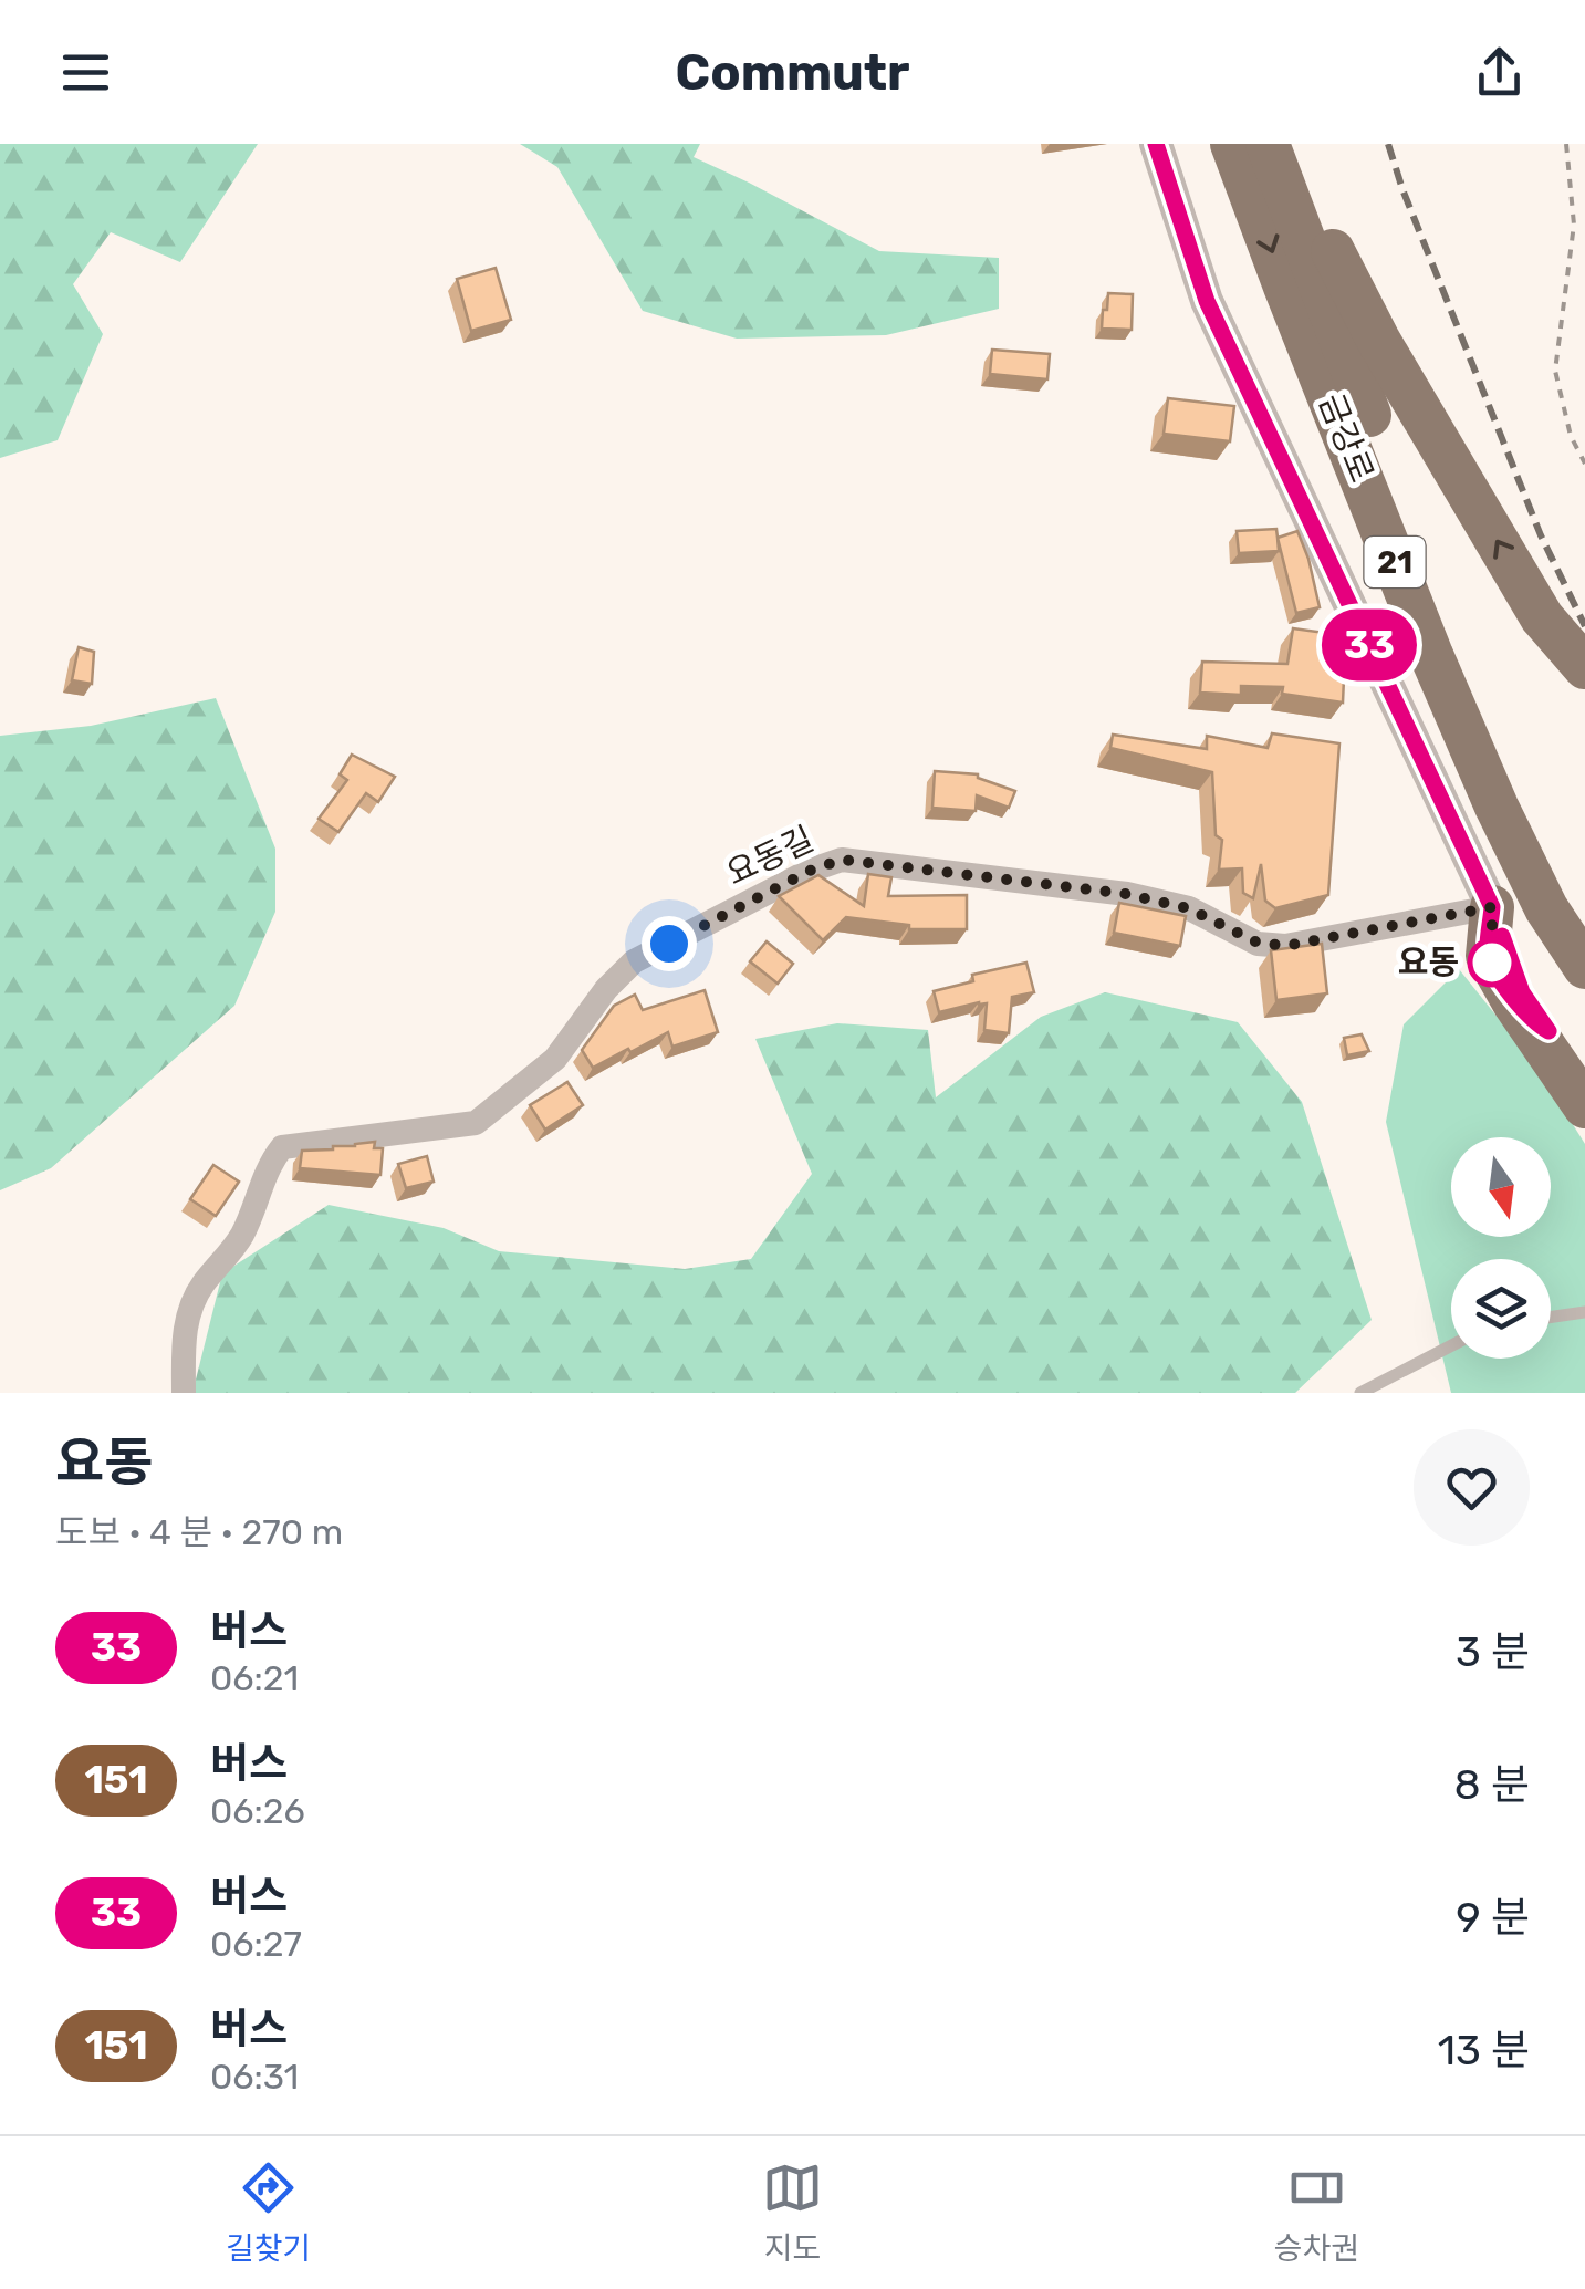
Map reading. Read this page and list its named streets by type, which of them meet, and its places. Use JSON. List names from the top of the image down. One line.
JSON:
{"streets":{"highway":["금강로","21"],"street":["요동길"]},"places":["요동"],"lines":["bus line 33"],"north":"bottom","page":{"header":"Commutr","on_map":"33","heading":["요동","도보 · 4 분 · 270 m"],"list":[{"mark":"33","name":"버스","note":"06:21","value":"3 분"},{"mark":"151","name":"버스","note":"06:26","value":"8 분"},{"mark":"33","name":"버스","note":"06:27","value":"9 분"},{"mark":"151","name":"버스","note":"06:31","value":"13 분"}],"tabs":["길찾기","지도","승차권"]}}
